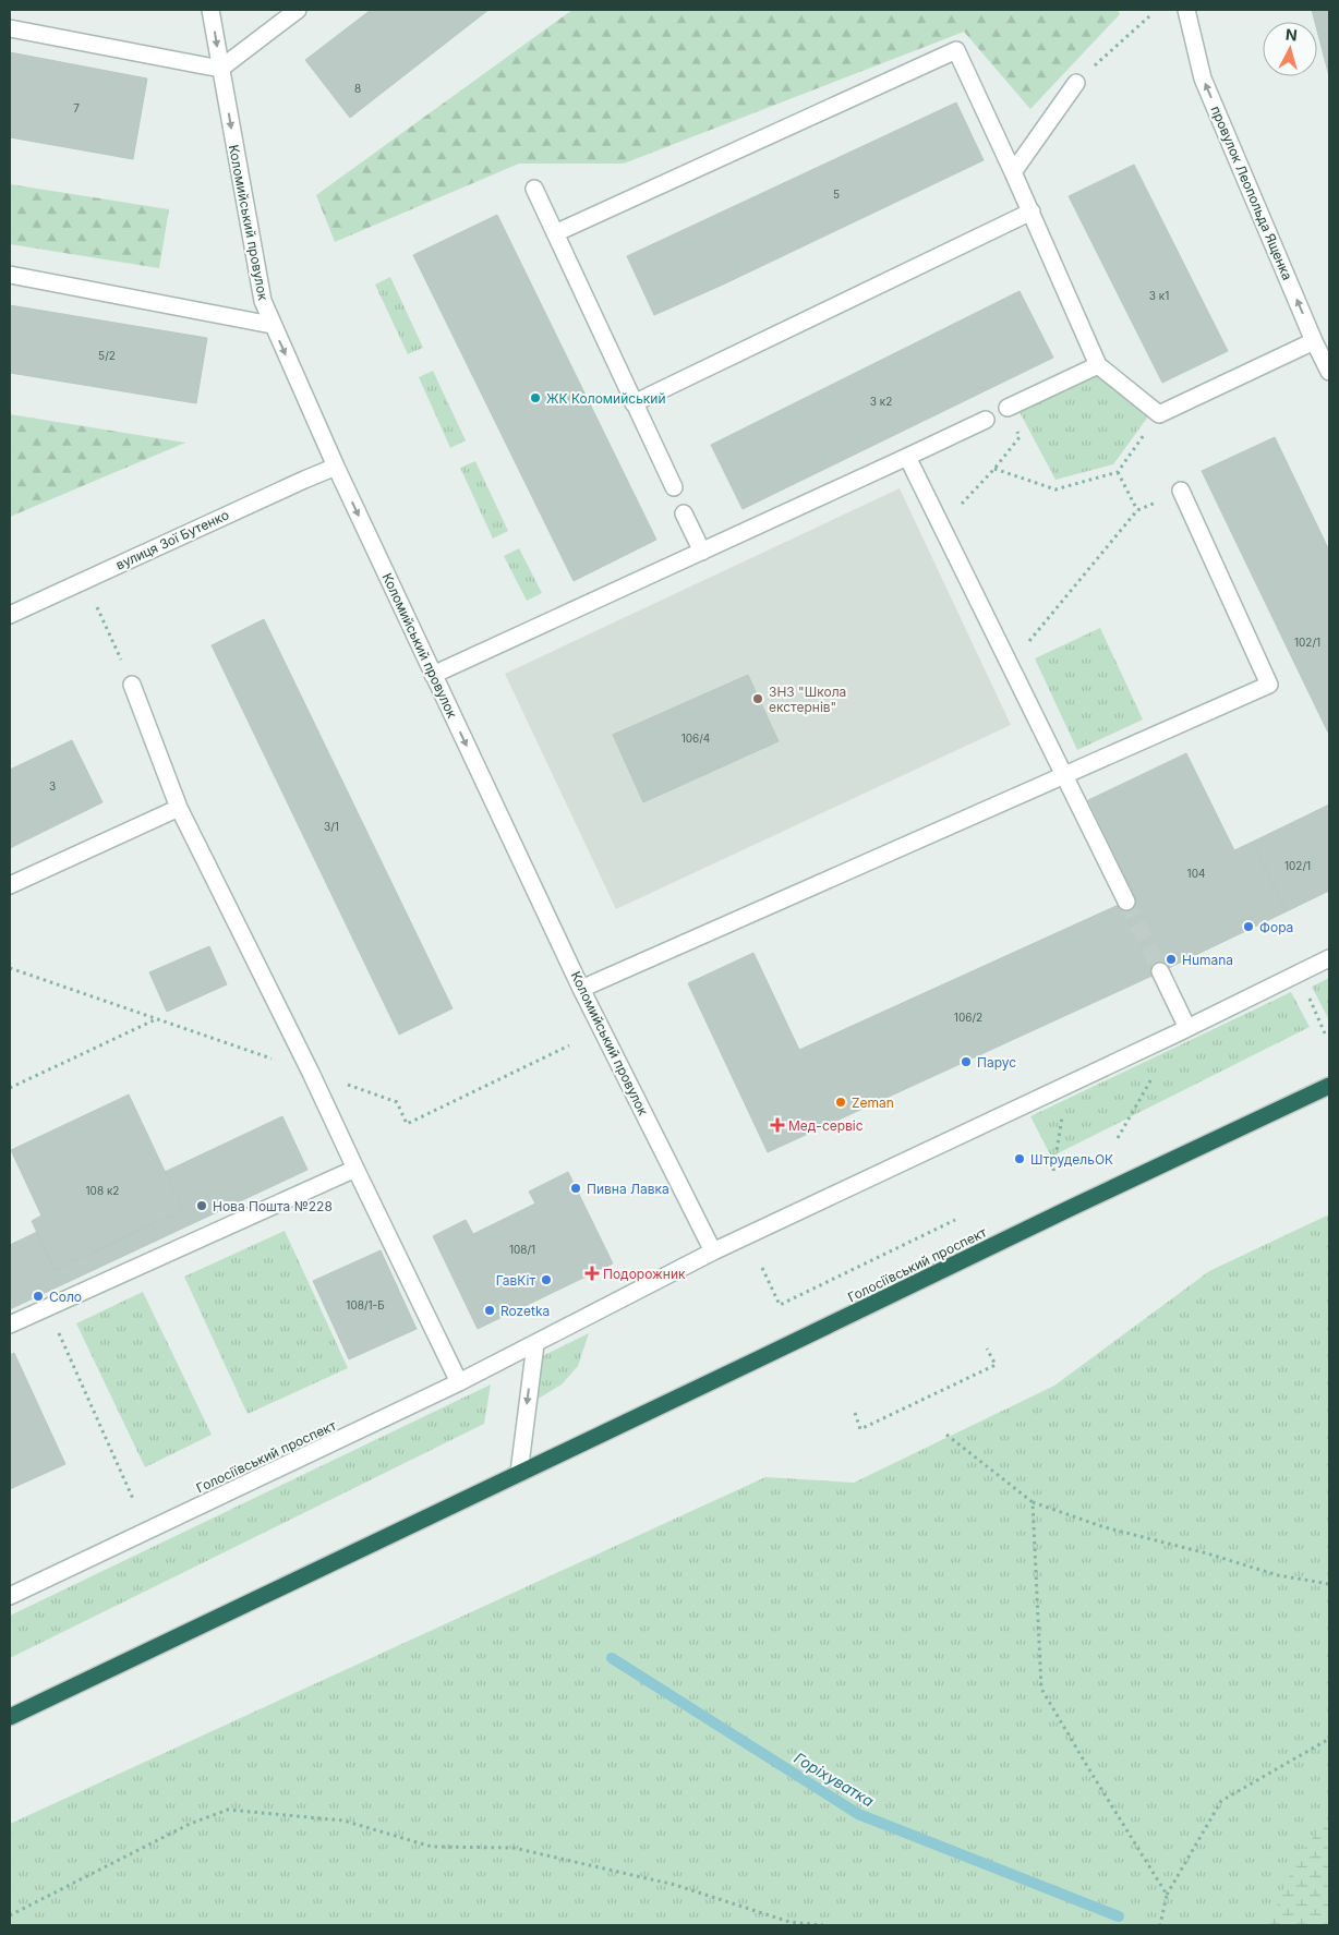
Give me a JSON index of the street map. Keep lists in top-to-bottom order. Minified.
{"streets":{"highway":["Голосіївський проспект"],"street":["провулок Леопольда Ященка","Коломийський провулок","вулиця Зої Бутенко"]},"crossings":[["Коломийський провулок","вулиця Зої Бутенко"],["Коломийський провулок","Голосіївський проспект"]],"one_way":["провулок Леопольда Ященка","Коломийський провулок"],"water":["Горіхуватка"],"places":{"other":["ЖК Коломийський","ЗНЗ \"Школа екстернів\"","Фора","Humana","Парус","Zeman","ШтрудельОК","Пивна Лавка","Нова Пошта №228","ГавКіт","Соло","Rozetka"],"health":["Мед-сервіс","Подорожник"]},"house_numbers":["8","7","5","3 к1","5/2","3 к2","102/1","106/4","3","3/1","102/1","104","106/2","108 к2","108/1","108/1-Б"],"north":"top"}
